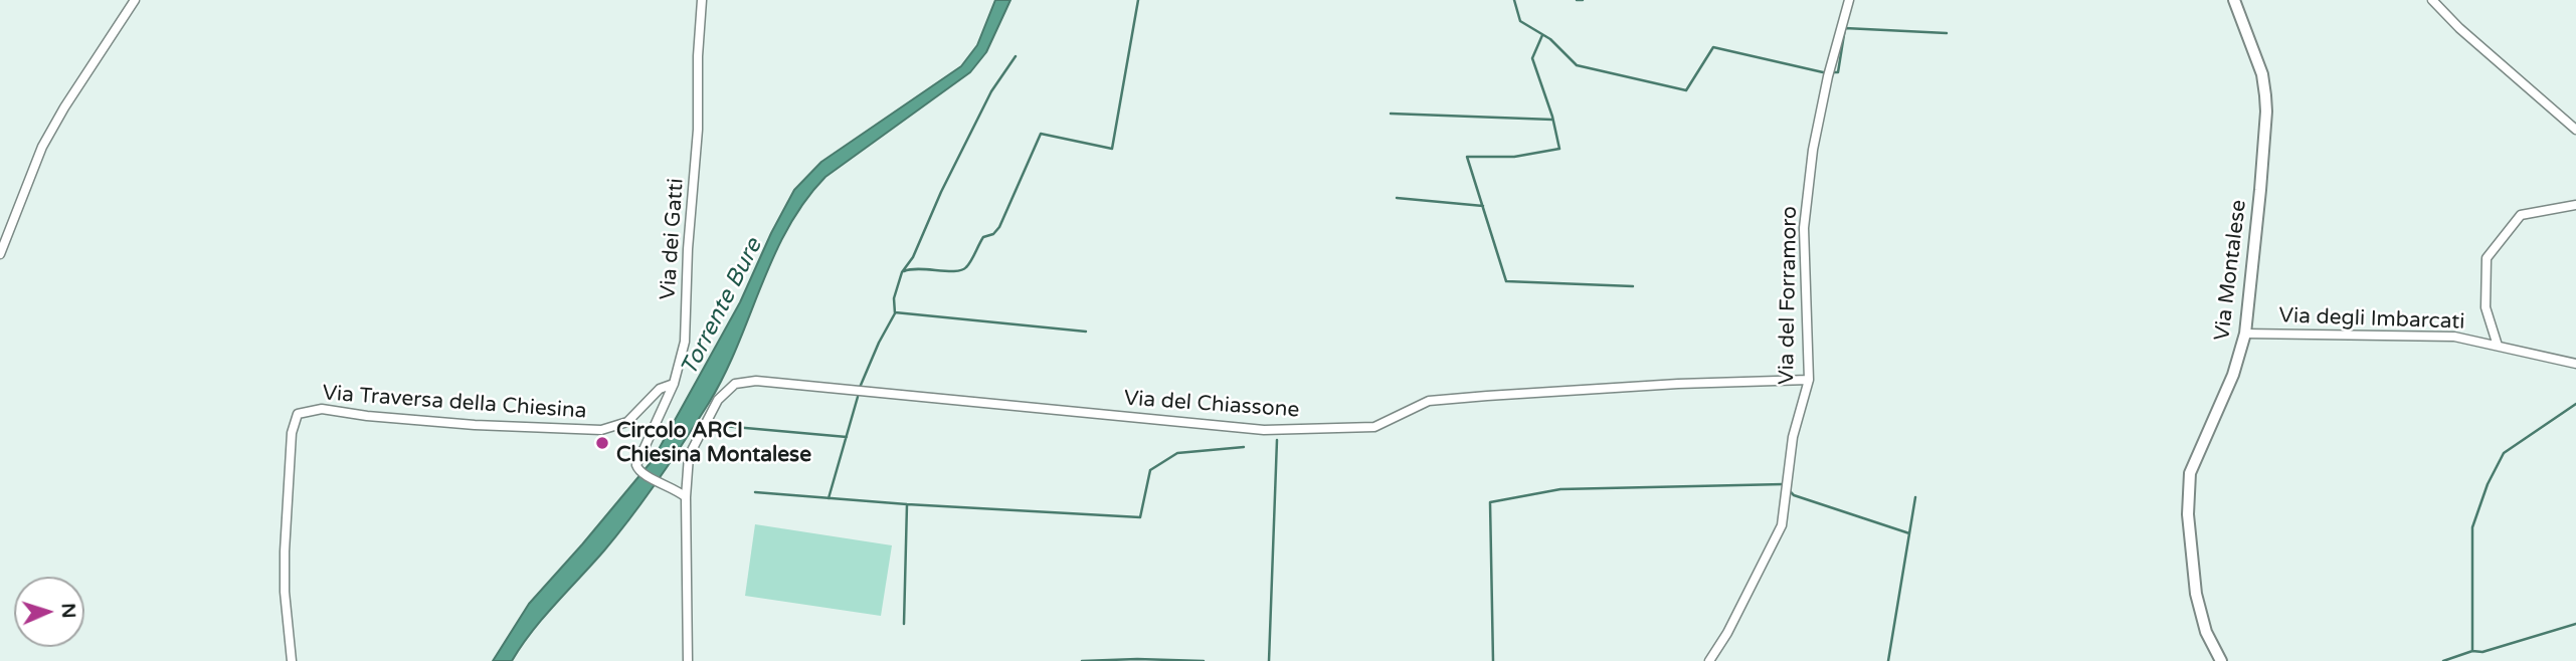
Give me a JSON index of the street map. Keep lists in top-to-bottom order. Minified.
{"streets":{"main road":["Via Montalese"],"street":["Via dei Gatti","Via del Forramoro","Via degli Imbarcati","Via Traversa della Chiesina","Via del Chiassone"]},"crossings":[["Via dei Gatti","Via Traversa della Chiesina"],["Via dei Gatti","Via del Chiassone"],["Via Montalese","Via degli Imbarcati"],["Via del Forramoro","Via del Chiassone"]],"water":["Torrente Bure"],"places":["Circolo ARCI Chiesina Montalese"],"north":"right"}
